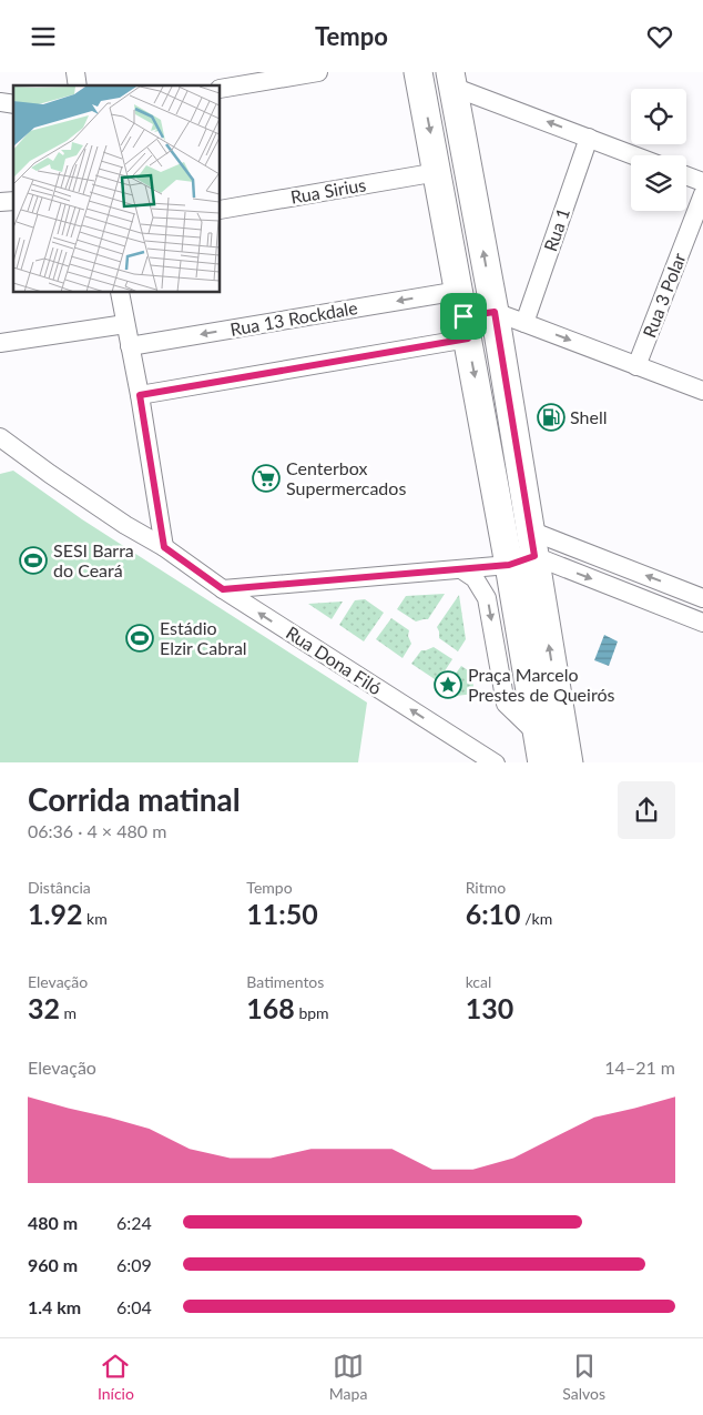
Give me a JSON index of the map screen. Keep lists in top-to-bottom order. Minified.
{"streets":{"street":["Rua Sirius","Rua 1","Rua 3 Polar","Rua 13 Rockdale","Rua Dona Filó"]},"one_way":["Rua Dona Filó"],"places":{"fuel station":["Shell"],"supermarket":["Centerbox Supermercados"],"sports":["SESI Barra do Ceará","Estádio Elzir Cabral"],"place":["Praça Marcelo Prestes de Queirós"]},"page":{"header":"Tempo","heading":["Corrida matinal","06:36 · 4 × 480 m"],"stats":[["Distância","1.92 km"],["Tempo","11:50"],["Ritmo","6:10 /km"],["Elevação","32 m"],["Batimentos","168 bpm"],["kcal","130"]],"chart":["Elevação","14–21 m"],"list":[{"name":"480 m","note":"6:24"},{"name":"960 m","note":"6:09"},{"name":"1.4 km","note":"6:04"}],"tabs":["Início","Mapa","Salvos"]}}
